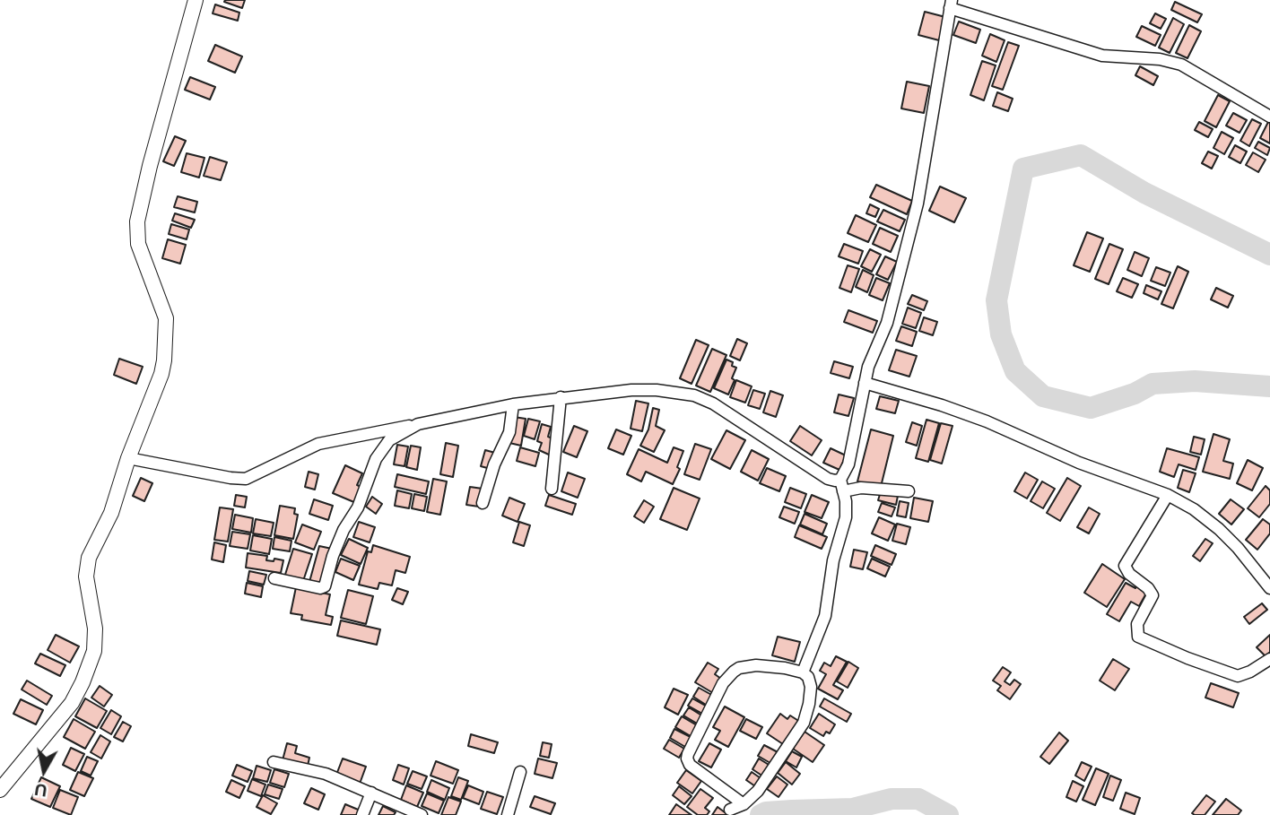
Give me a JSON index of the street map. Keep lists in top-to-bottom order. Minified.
{"north":"bottom"}
